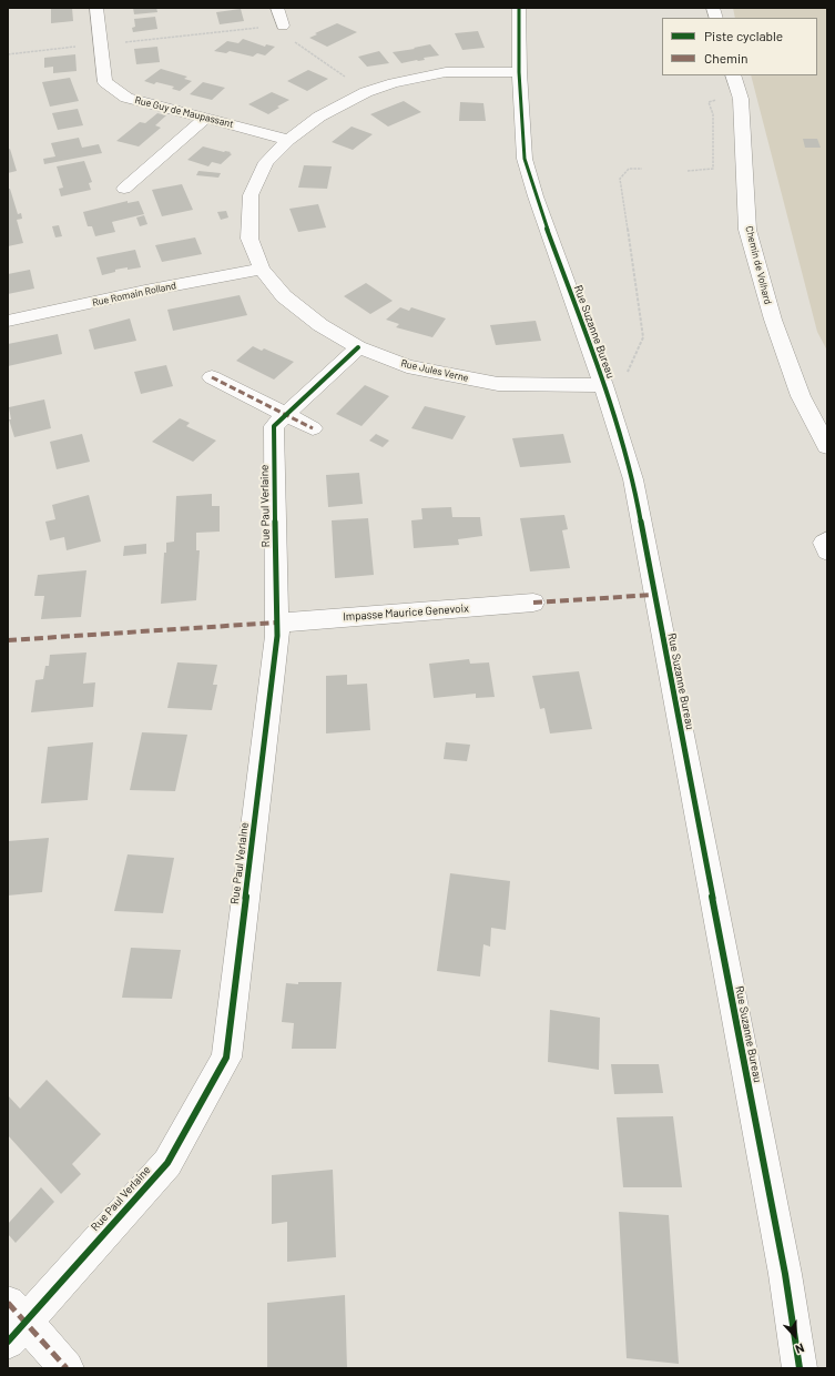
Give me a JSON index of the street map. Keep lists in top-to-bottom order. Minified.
{"streets":{"street":["Rue Guy de Maupassant","Chemin de Volhard","Rue Romain Rolland","Rue Suzanne Bureau","Rue Jules Verne","Rue Paul Verlaine","Impasse Maurice Genevoix"]},"crossings":[["Rue Guy de Maupassant","Rue Jules Verne"],["Rue Romain Rolland","Rue Jules Verne"],["Rue Suzanne Bureau","Rue Jules Verne"],["Rue Jules Verne","Rue Paul Verlaine"],["Rue Paul Verlaine","Impasse Maurice Genevoix"]],"legend":["Piste cyclable","Chemin"],"north":"bottom"}
